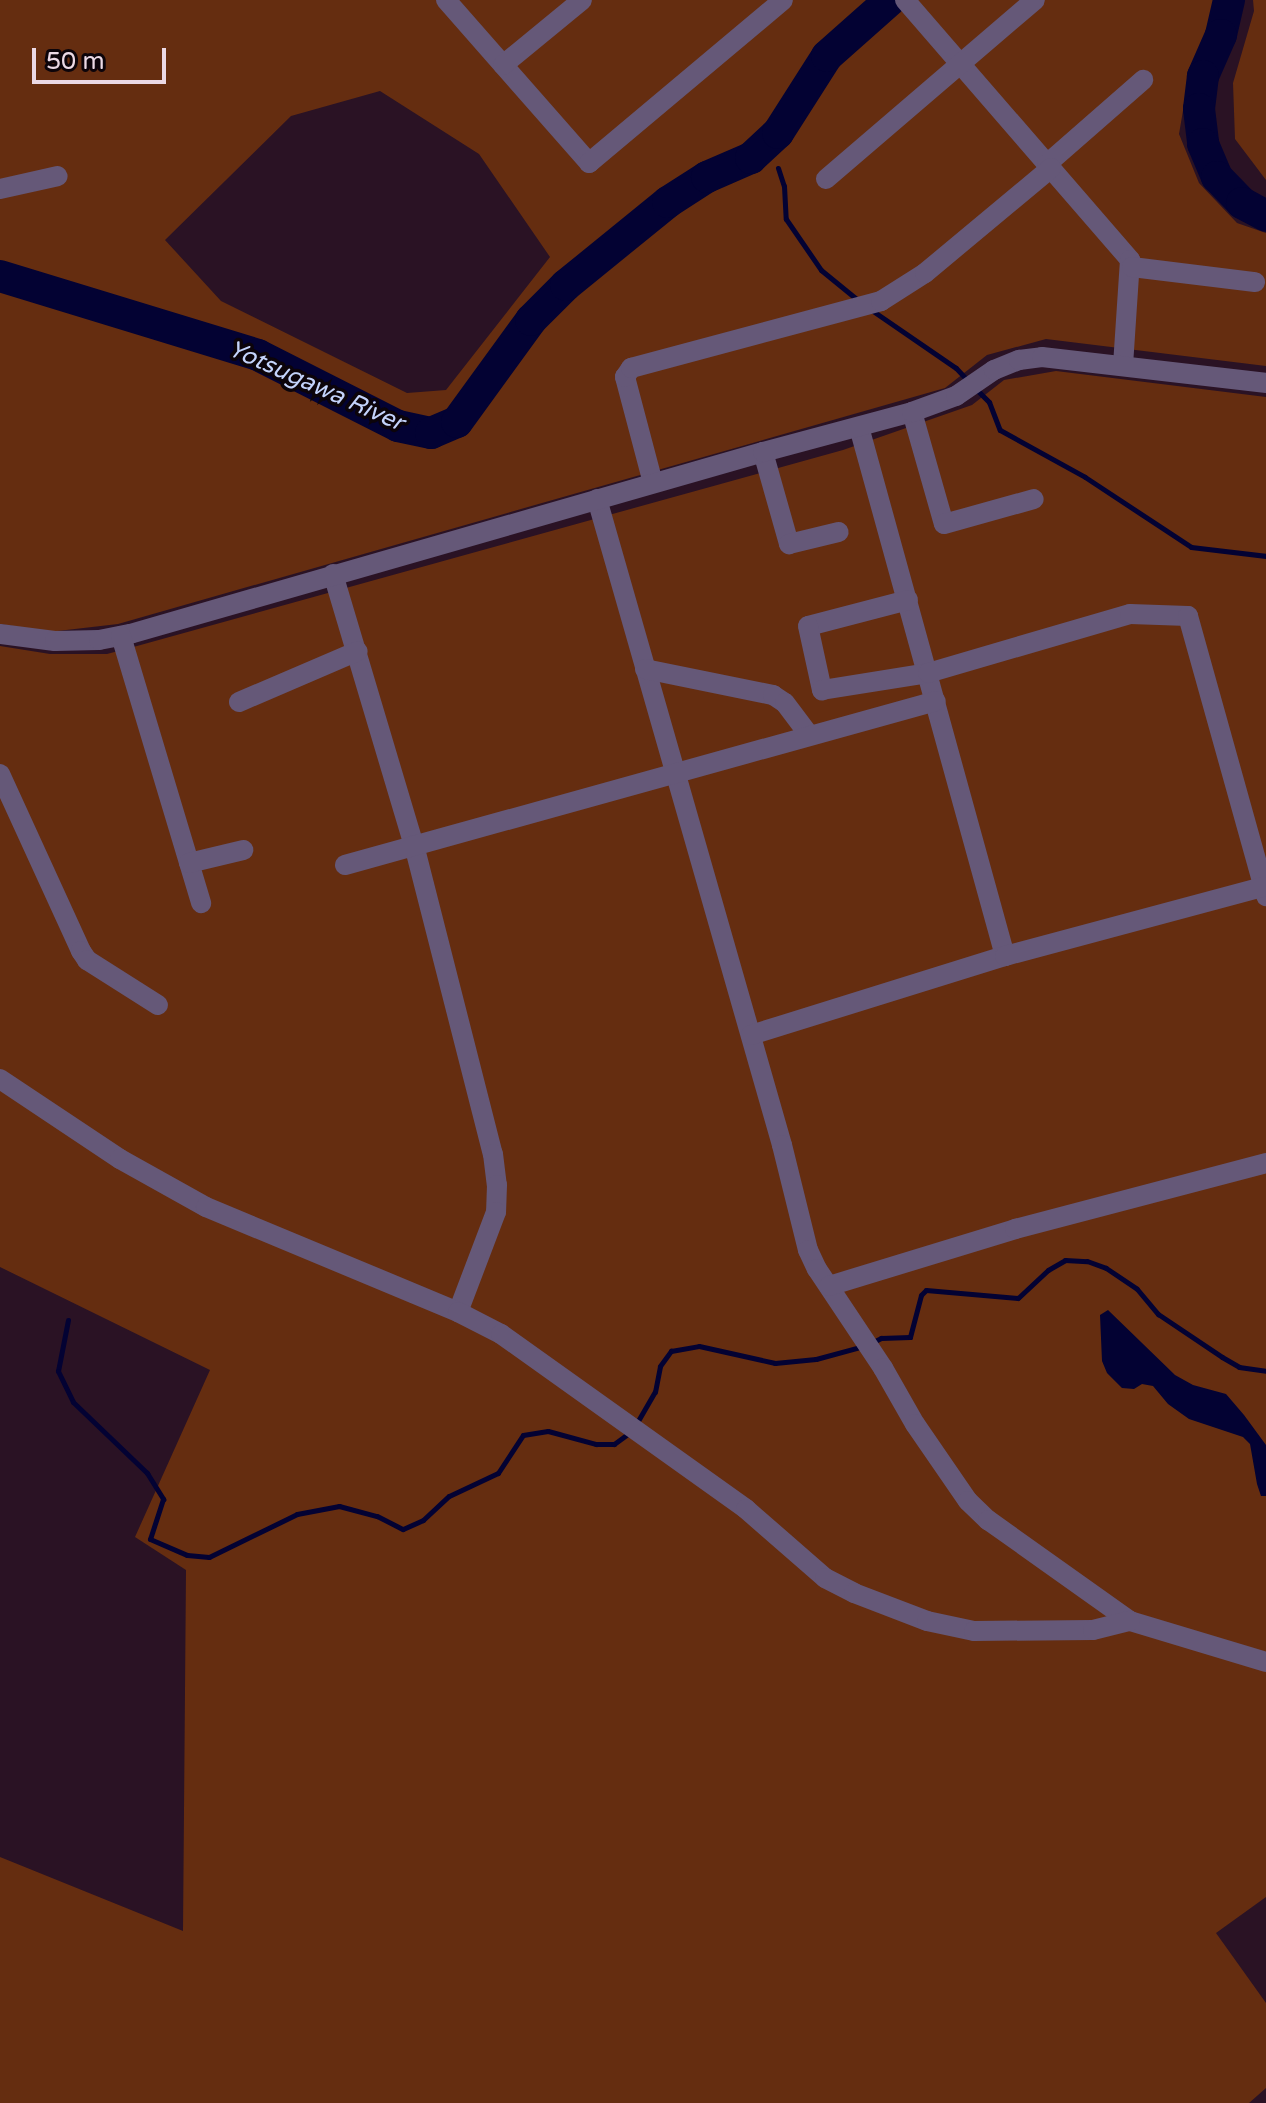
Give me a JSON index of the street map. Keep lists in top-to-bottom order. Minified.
{"water":["Yotsugawa River"],"scale_bar":"50 m"}
